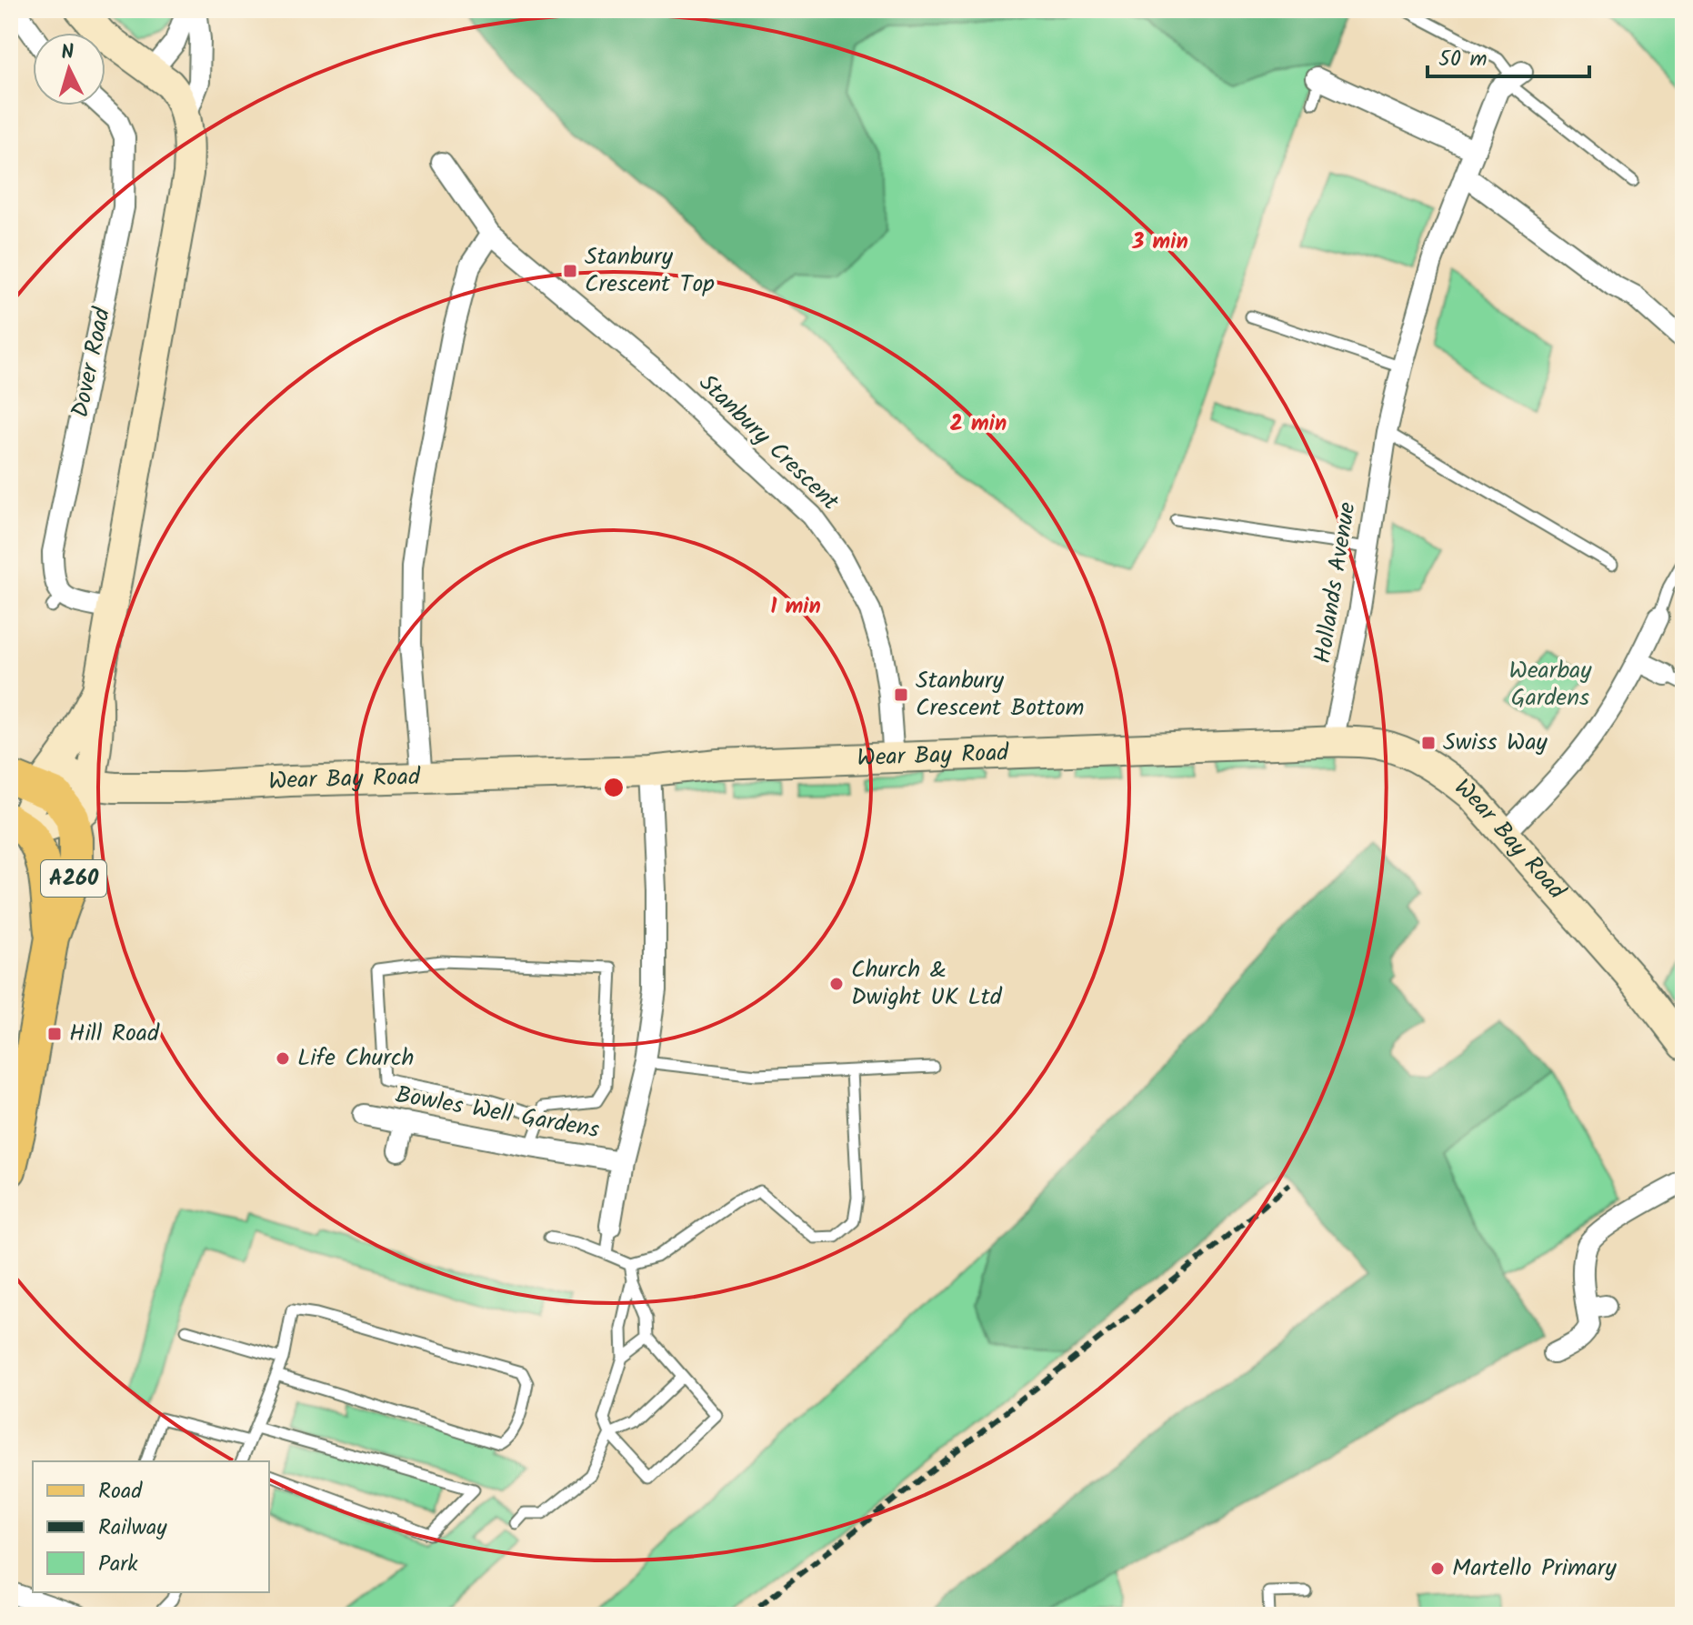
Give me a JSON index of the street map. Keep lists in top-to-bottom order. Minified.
{"streets":{"main road":["A260"],"street":["Dover Road","Stanbury Crescent","Hollands Avenue","Wear Bay Road","Bowles Well Gardens"]},"crossings":[["Stanbury Crescent","Wear Bay Road"],["Hollands Avenue","Wear Bay Road"],["Wear Bay Road","Bowles Well Gardens"]],"parks":["Wearbay Gardens"],"places":{"transit":["Stanbury Crescent Top","Stanbury Crescent Bottom","Swiss Way","Hill Road"],"other":["Church & Dwight UK Ltd","Life Church","Martello Primary"]},"legend":["Road","Railway","Park"],"scale_bar":"50 m","north":"top","rings":["3 min","2 min","1 min"]}
